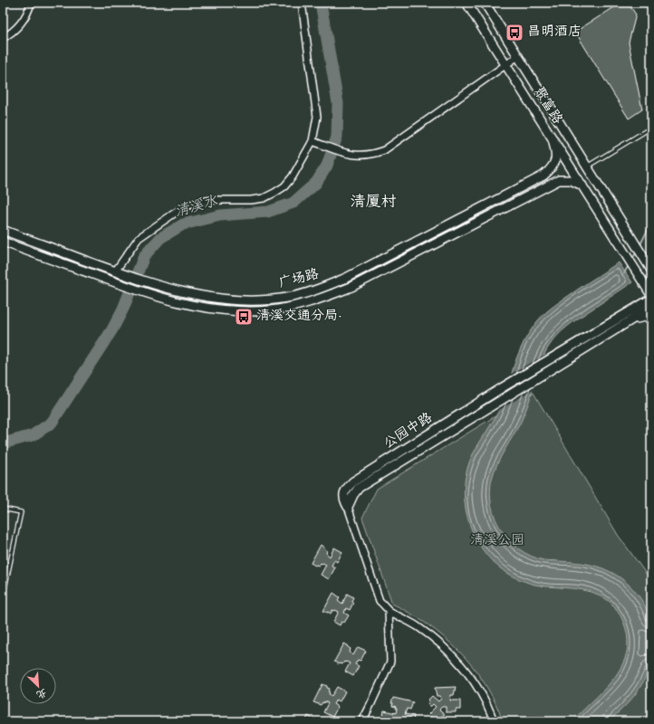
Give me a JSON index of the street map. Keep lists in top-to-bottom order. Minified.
{"streets":{"street":["聚富路","广场路","公园中路"]},"crossings":[["聚富路","广场路"]],"districts":["清厦村"],"water":["清溪水"],"parks":["清溪公园"],"places":{"bus stop":["昌明酒店","清溪交通分局·"]},"north":"bottom right"}
